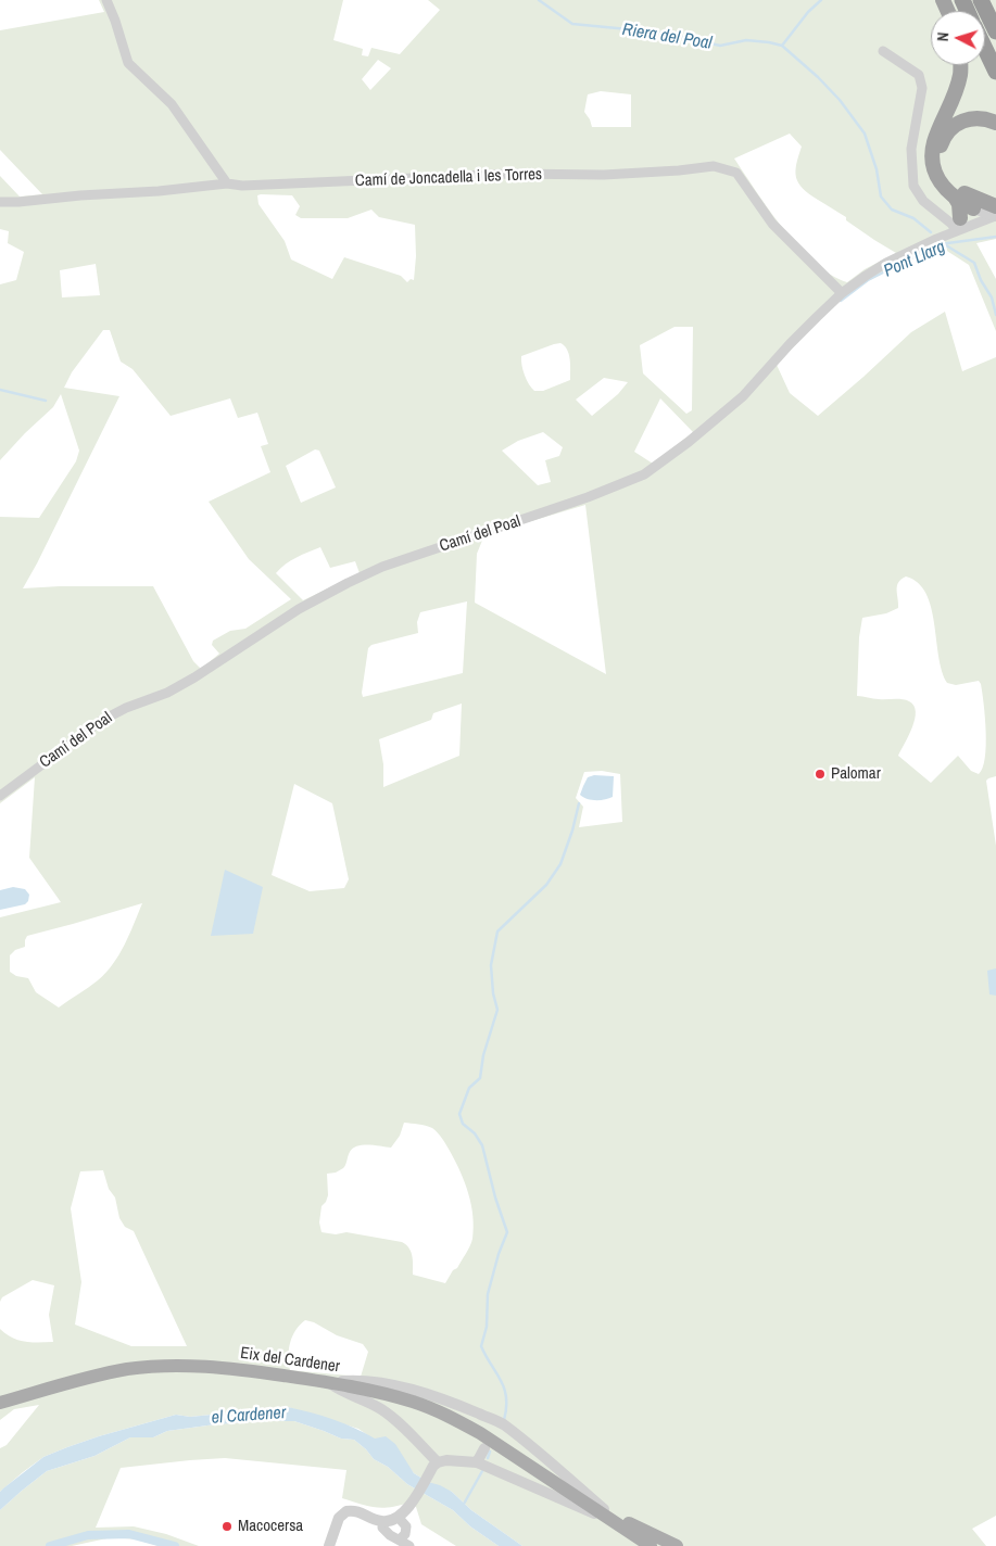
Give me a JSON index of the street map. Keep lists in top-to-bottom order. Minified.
{"streets":{"main road":["Eix del Cardener"],"street":["Camí de Joncadella i les Torres","Camí del Poal"]},"crossings":[["Camí de Joncadella i les Torres","Camí del Poal"]],"water":["Riera del Poal","Pont Llarg","el Cardener"],"places":["Palomar","Macocersa"],"north":"left"}
